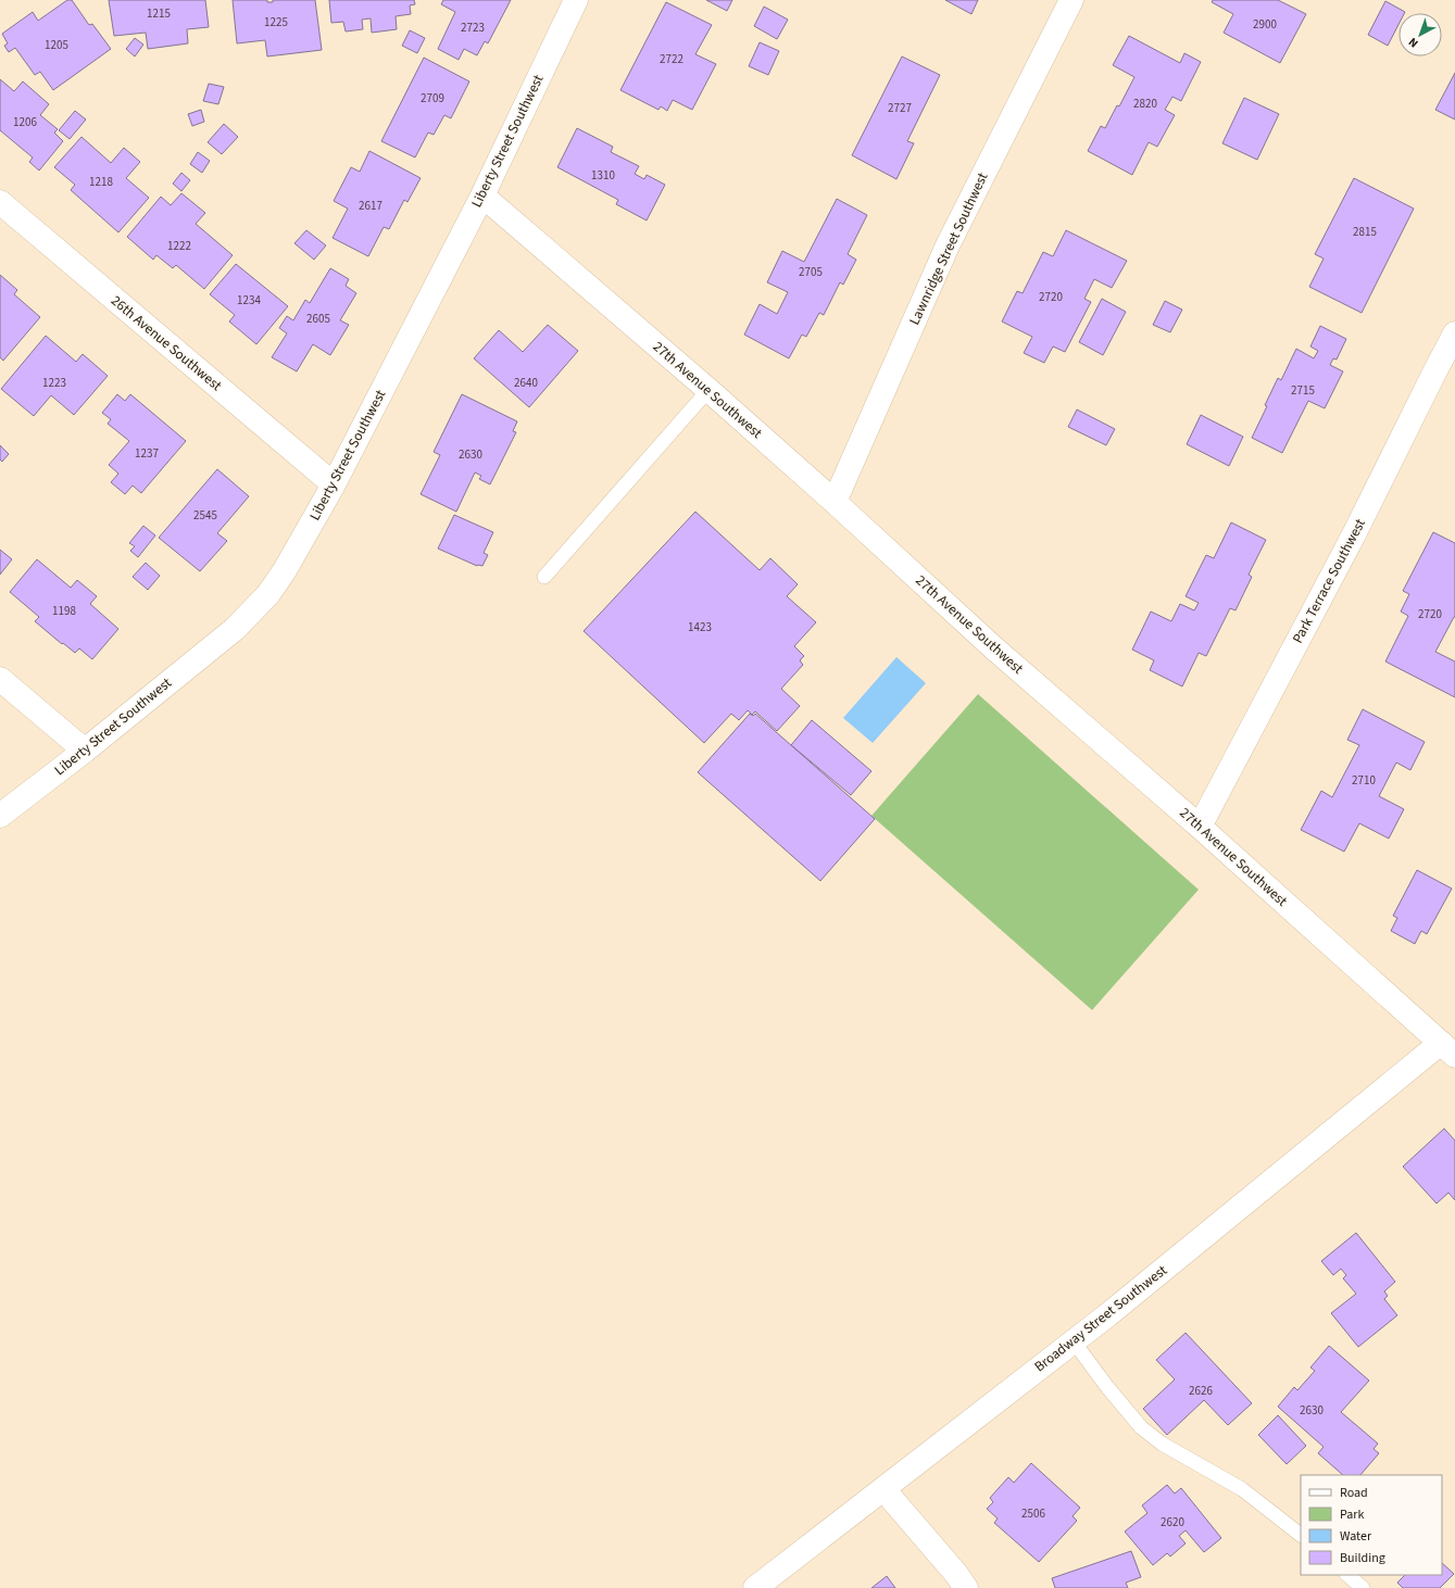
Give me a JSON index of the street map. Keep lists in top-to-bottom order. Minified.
{"streets":{"street":["Liberty Street Southwest","Lawnridge Street Southwest","26th Avenue Southwest","27th Avenue Southwest","Park Terrace Southwest","Broadway Street Southwest"]},"crossings":[["Liberty Street Southwest","26th Avenue Southwest"],["Liberty Street Southwest","27th Avenue Southwest"],["Lawnridge Street Southwest","27th Avenue Southwest"],["27th Avenue Southwest","Park Terrace Southwest"],["27th Avenue Southwest","Broadway Street Southwest"]],"house_numbers":["1215","1225","2900","2723","1205","2722","2709","2820","2727","1206","1310","1218","2617","2815","1222","2705","2720","1234","2605","1223","2640","2715","1237","2630","2545","1198","2720","1423","2710","2626","2630","2506","2620"],"legend":["Road","Park","Water","Building"],"north":"bottom left"}
